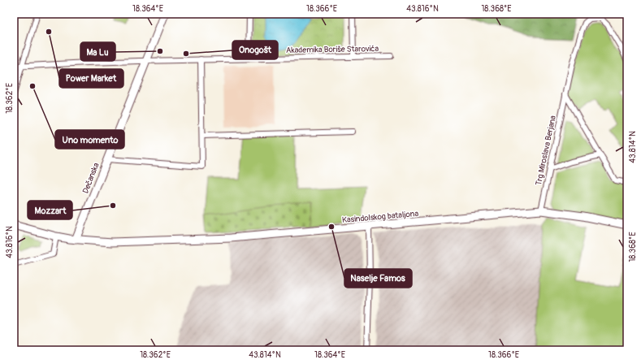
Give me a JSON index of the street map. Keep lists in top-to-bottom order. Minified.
{"streets":{"street":["Akademika Boriše Starovića","Trg Miroslava Berjana","Dečanska","Kasindolskog bataljona"]},"crossings":[["Akademika Boriše Starovića","Dečanska"],["Trg Miroslava Berjana","Kasindolskog bataljona"],["Dečanska","Kasindolskog bataljona"]],"places":["Power Market","Ma Lu","Onogošt","Uno momento","Mozzart","Naselje Famos"],"coordinates":["18.364°E","18.366°E","43.816°N","18.368°E","18.362°E","43.814°N"]}
